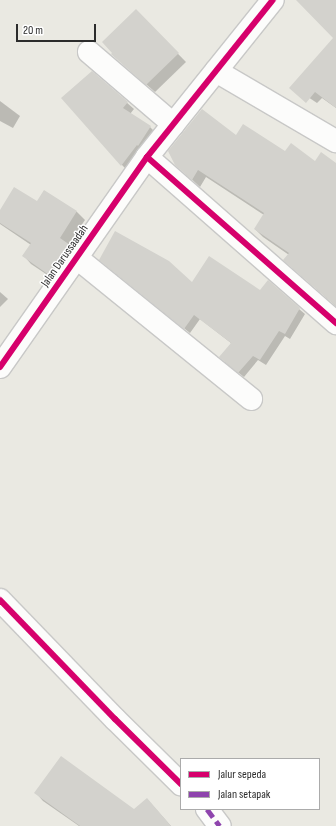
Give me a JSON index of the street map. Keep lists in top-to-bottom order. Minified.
{"streets":{"street":["Jalan Darussaadah"]},"legend":["Jalur sepeda","Jalan setapak"],"scale_bar":"20 m"}
